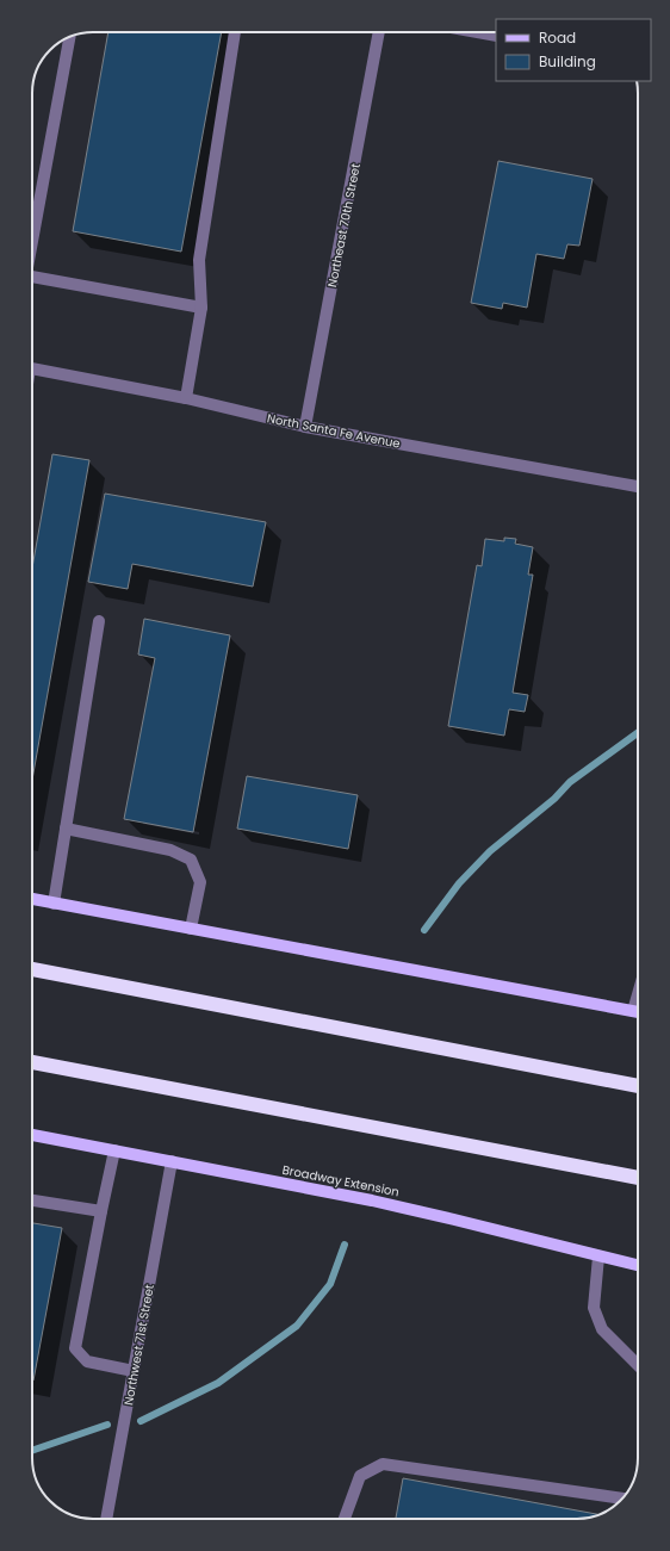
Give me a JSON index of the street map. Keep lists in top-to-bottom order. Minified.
{"streets":{"main road":["Broadway Extension"],"street":["Northeast 70th Street","North Santa Fe Avenue","Northwest 71st Street"]},"crossings":[["Northeast 70th Street","North Santa Fe Avenue"],["Broadway Extension","Northwest 71st Street"]],"legend":["Road","Building"]}
